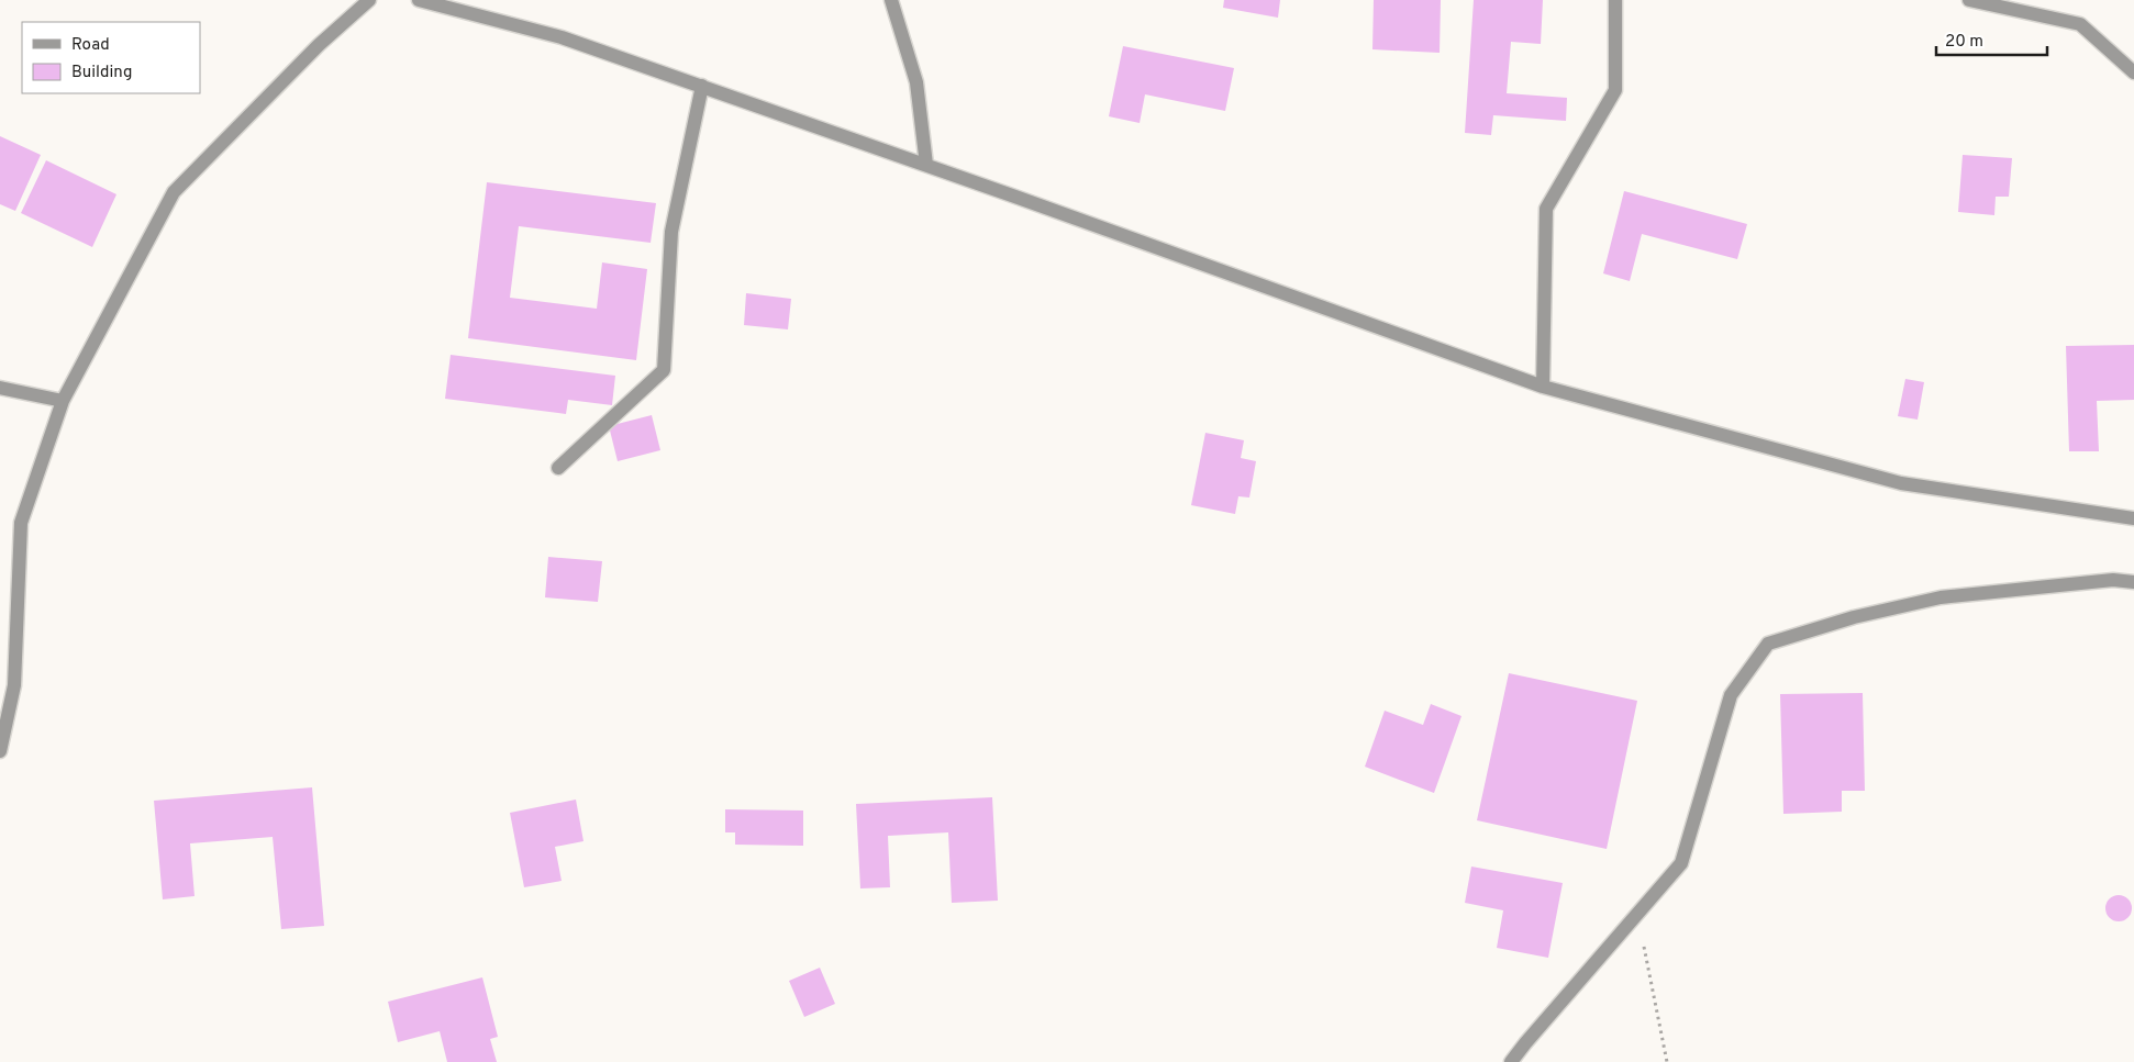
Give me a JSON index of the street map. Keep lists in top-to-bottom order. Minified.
{"legend":["Road","Building"],"scale_bar":"20 m"}
